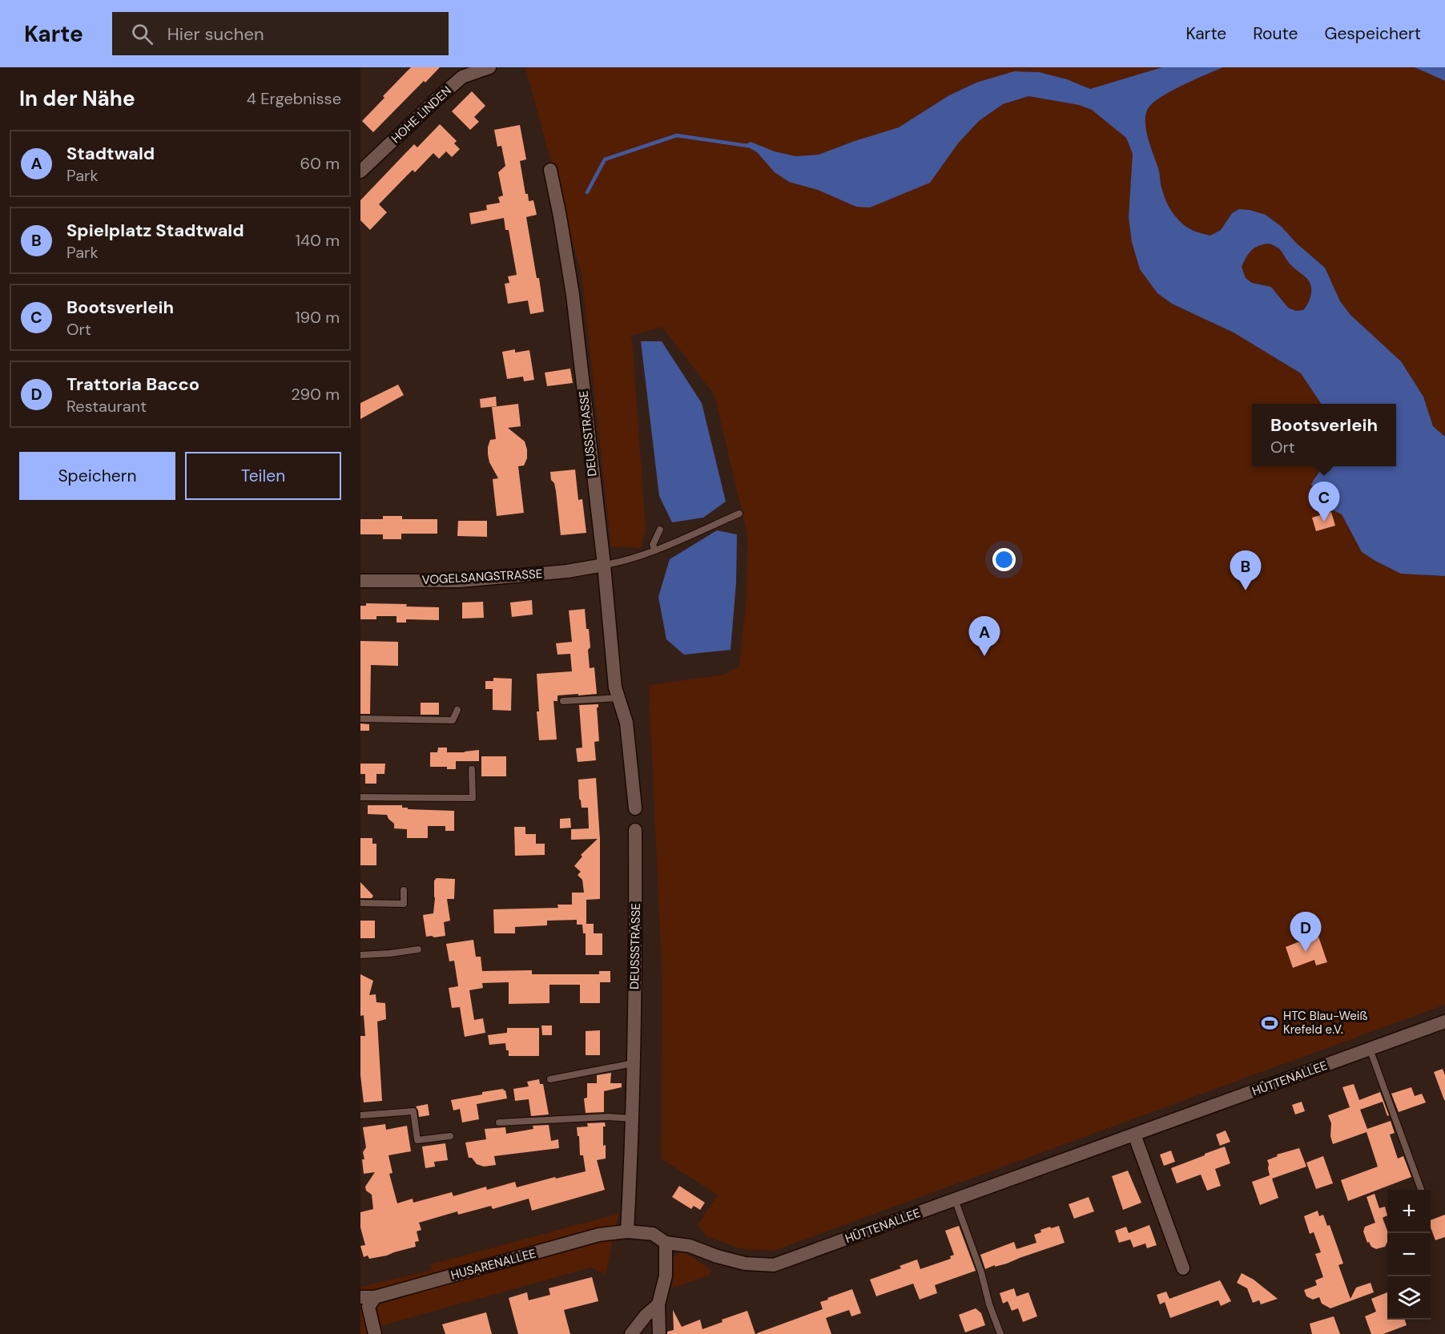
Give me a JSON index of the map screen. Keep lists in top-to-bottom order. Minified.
{"streets":{"street":["HOHE LINDEN","DEUSSSTRASSE","VOGELSANGSTRASSE","HÜTTENALLEE","HUSARENALLEE"]},"crossings":[["DEUSSSTRASSE","VOGELSANGSTRASSE"],["DEUSSSTRASSE","HÜTTENALLEE"],["DEUSSSTRASSE","HUSARENALLEE"],["HÜTTENALLEE","HUSARENALLEE"]],"places":{"sports":["HTC Blau-Weiß Krefeld e.V."]},"page":{"header":"Karte","search":"Hier suchen","nav":["Karte","Route","Gespeichert"],"heading":["In der Nähe","4 Ergebnisse"],"list":[{"mark":"A","name":"Stadtwald","note":"Park","value":"60 m"},{"mark":"B","name":"Spielplatz Stadtwald","note":"Park","value":"140 m"},{"mark":"C","name":"Bootsverleih","note":"Ort","value":"190 m"},{"mark":"D","name":"Trattoria Bacco","note":"Restaurant","value":"290 m"}],"popup":["Bootsverleih","Ort"],"buttons":["Speichern","Teilen"],"pins":["C","B","A","D"],"map_buttons":["+","−"]}}
